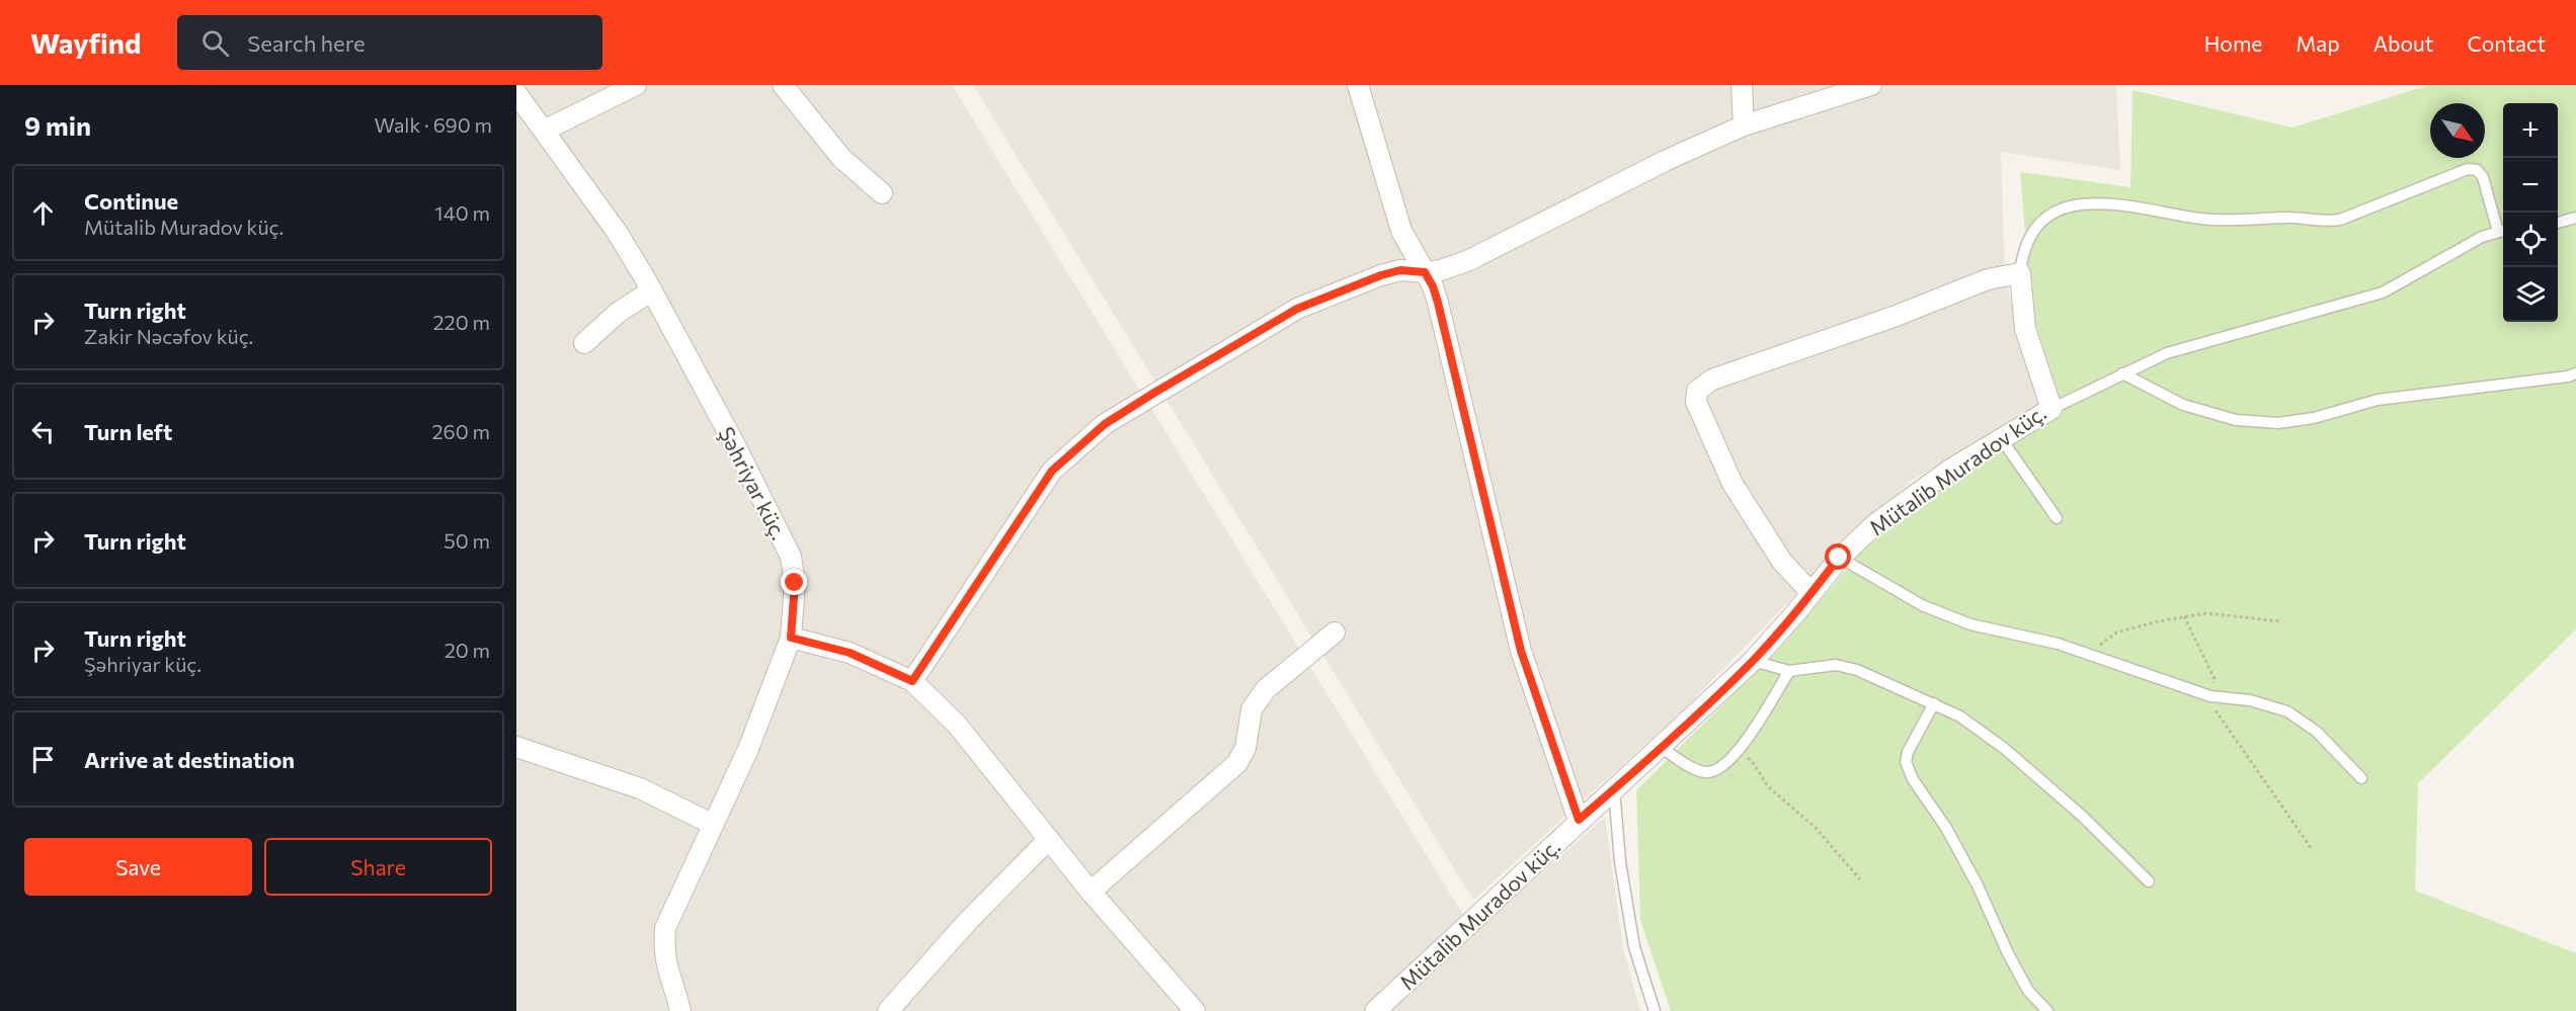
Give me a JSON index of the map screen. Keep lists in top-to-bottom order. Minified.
{"streets":{"street":["Mütalib Muradov küç.","Şəhriyar küç."]},"north":"bottom right","page":{"header":"Wayfind","search":"Search here","nav":["Home","Map","About","Contact"],"heading":["9 min","Walk · 690 m"],"map_buttons":["+","−"],"list":[["Continue","Mütalib Muradov küç.","140 m"],["Turn right","Zakir Nəcəfov küç.","220 m"],["Turn left","260 m"],["Turn right","50 m"],["Turn right","Şəhriyar küç.","20 m"],"Arrive at destination"],"buttons":["Save","Share"]}}
